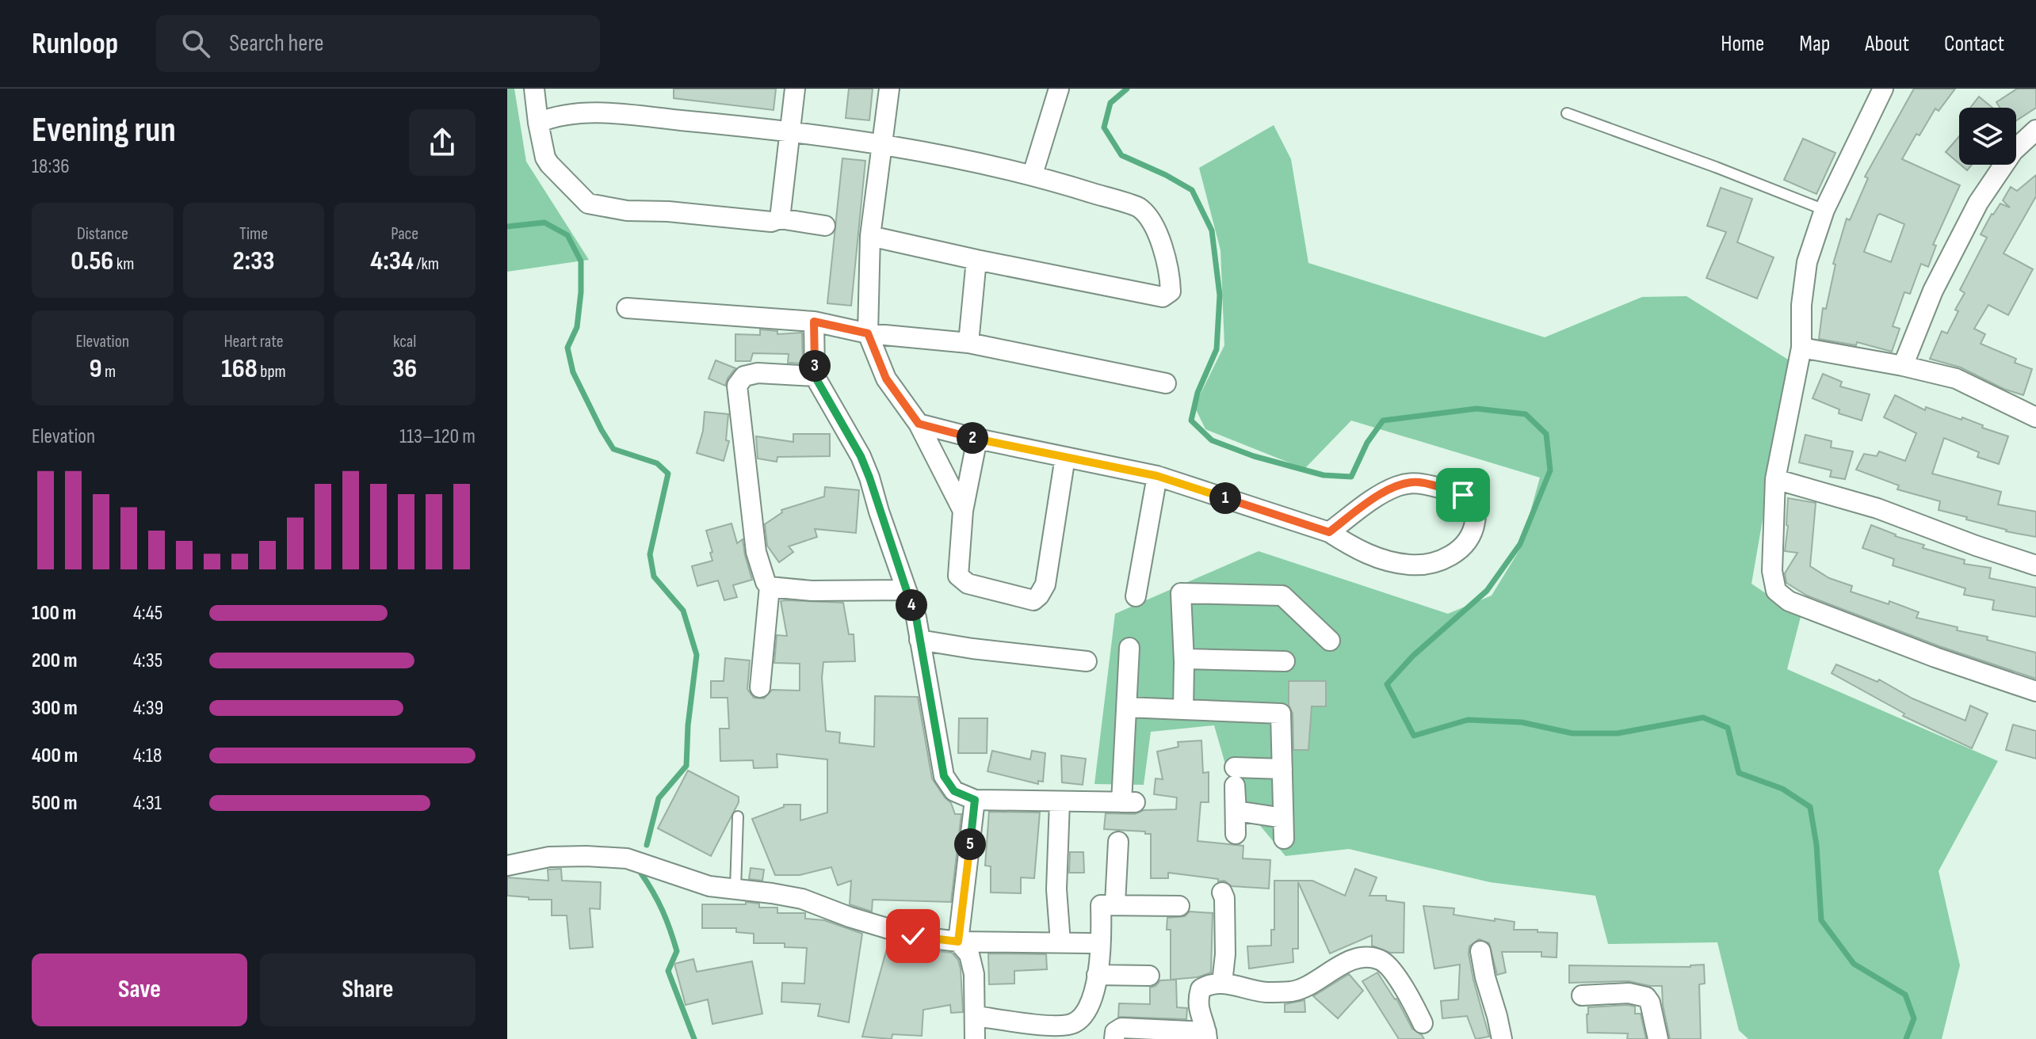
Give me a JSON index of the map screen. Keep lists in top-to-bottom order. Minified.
{"page":{"header":"Runloop","search":"Search here","nav":["Home","Map","About","Contact"],"heading":["Evening run","18:36"],"stats":[["Distance","0.56 km"],["Time","2:33"],["Pace","4:34 /km"],["Elevation","9 m"],["Heart rate","168 bpm"],["kcal","36"]],"pins":["3","2","1","4","5"],"chart":["Elevation","113–120 m"],"list":[{"name":"100 m","note":"4:45"},{"name":"200 m","note":"4:35"},{"name":"300 m","note":"4:39"},{"name":"400 m","note":"4:18"},{"name":"500 m","note":"4:31"}],"buttons":["Save","Share"]}}
